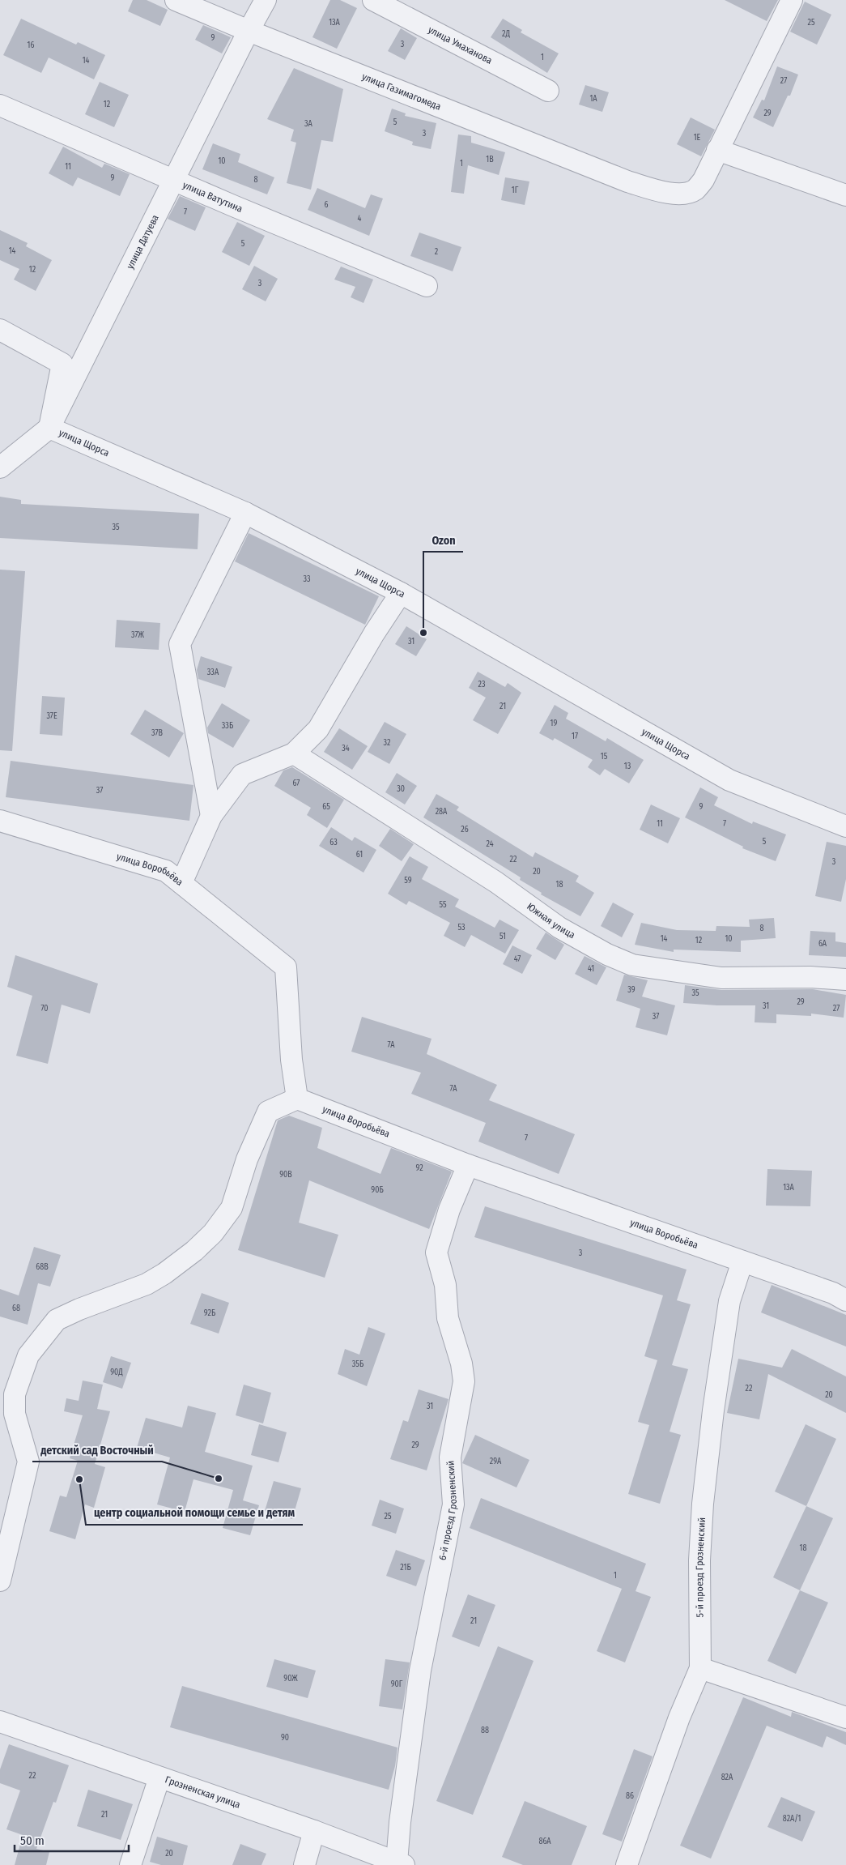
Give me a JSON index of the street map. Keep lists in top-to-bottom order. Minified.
{"streets":{"street":["улица Умаханова","улица Газимагомеда","улица Ватутина","улица Датуева","улица Щорса","улица Воробьёва","Южная улица","6-й проезд Грозненский","5-й проезд Грозненский","Грозненская улица"]},"crossings":[["улица Газимагомеда","улица Датуева"],["улица Ватутина","улица Датуева"],["улица Датуева","улица Щорса"],["улица Воробьёва","6-й проезд Грозненский"],["улица Воробьёва","5-й проезд Грозненский"],["6-й проезд Грозненский","Грозненская улица"]],"places":["Ozon","детский сад Восточный","центр социальной помощи семье и детям"],"house_numbers":["13А","25","2Д","9","3","16","1","14","27","1А","12","29","5","3А","3","1Е","1В","10","1","11","9","8","1Г","6","7","4","5","14","2","12","3","35","33","37Ж","31","33А","23","21","37Е","19","33Б","37В","17","32","34","15","13","67","30","37","65","9","28А","11","7","26","5","63","24","61","22","3","20","59","18","55","53","8","51","14","10","12","6А","47","41","39","35","29","31","70","27","37","7А","7А","7","92","90В","13А","90Б","3","68В","68","92Б","35Б","90Д","22","20","31","29","29А","25","18","21Б","1","21","90Ж","90Г","88","90","22","82А","86","21","82А/1","86А","20"],"scale_bar":"50 m"}
